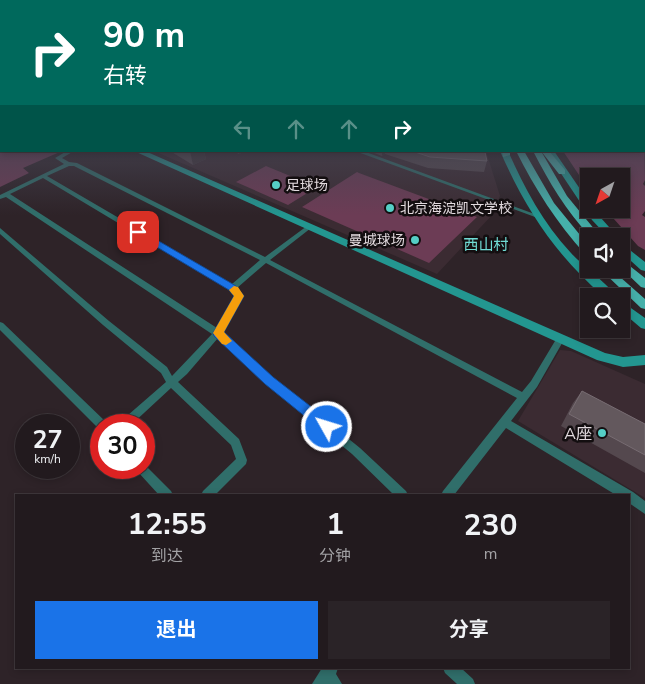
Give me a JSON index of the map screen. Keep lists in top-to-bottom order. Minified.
{"districts":["西山村"],"places":["足球场","北京海淀凯文学校","曼城球场","A座"],"north":"bottom left","page":{"turn":["90 m","右转"],"speed":"27 km/h","limit":"30","eta":["12:55","到达","1","分钟","230","m"],"buttons":["退出","分享"]}}
